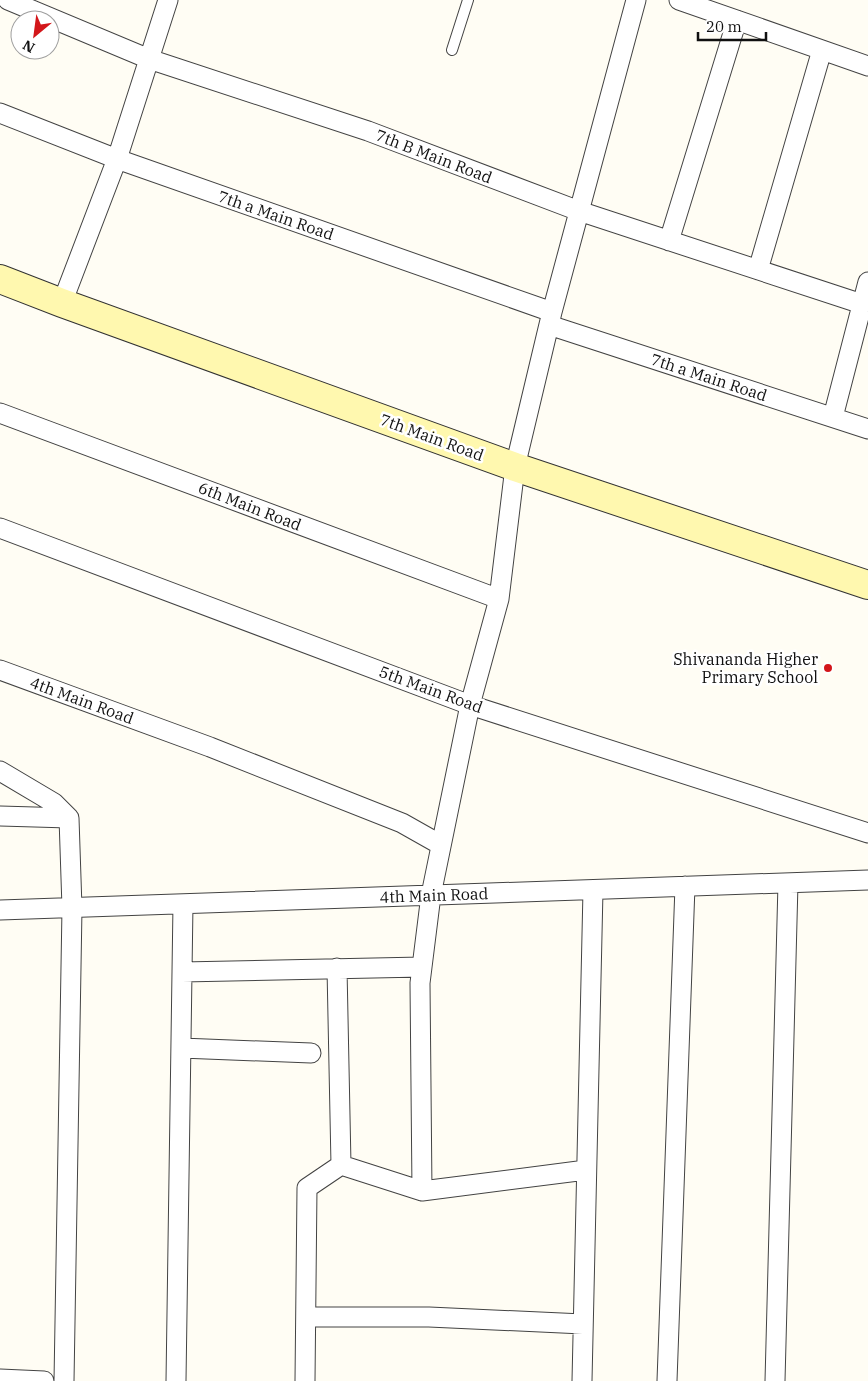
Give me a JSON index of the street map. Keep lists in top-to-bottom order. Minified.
{"streets":{"street":["7th B Main Road","7th a Main Road","7th Main Road","6th Main Road","5th Main Road","4th Main Road"]},"places":["Shivananda Higher Primary School"],"scale_bar":"20 m","north":"bottom left"}
